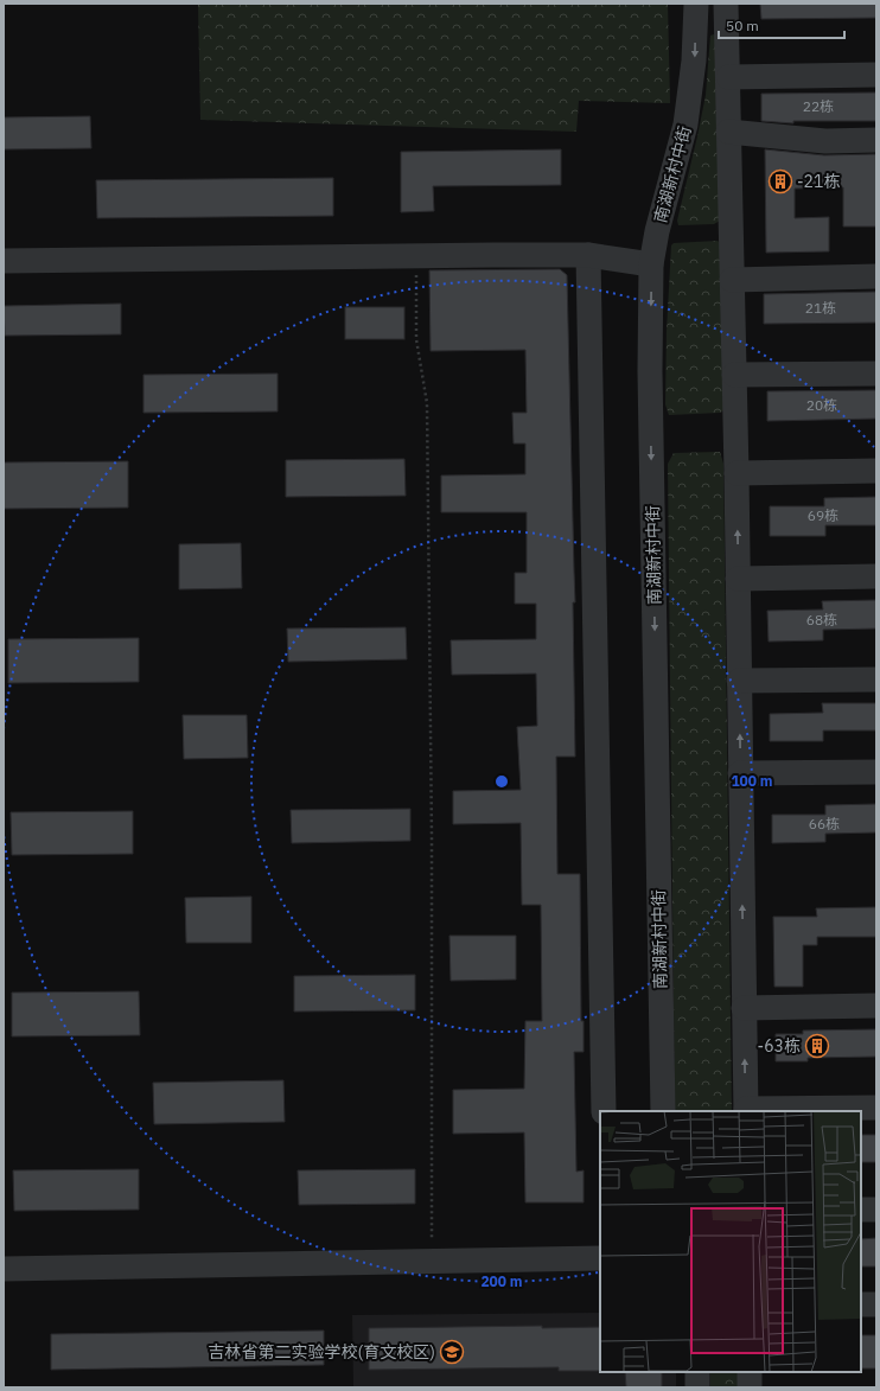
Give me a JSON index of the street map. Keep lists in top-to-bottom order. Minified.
{"streets":{"street":["南湖新村中街"]},"places":{"building":["-21栋","-63栋"],"school or university":["吉林省第二实验学校(育文校区)"]},"house_numbers":["22栋","21栋","20栋","69栋","68栋","66栋"],"scale_bar":"50 m","rings":["100 m","200 m"]}
